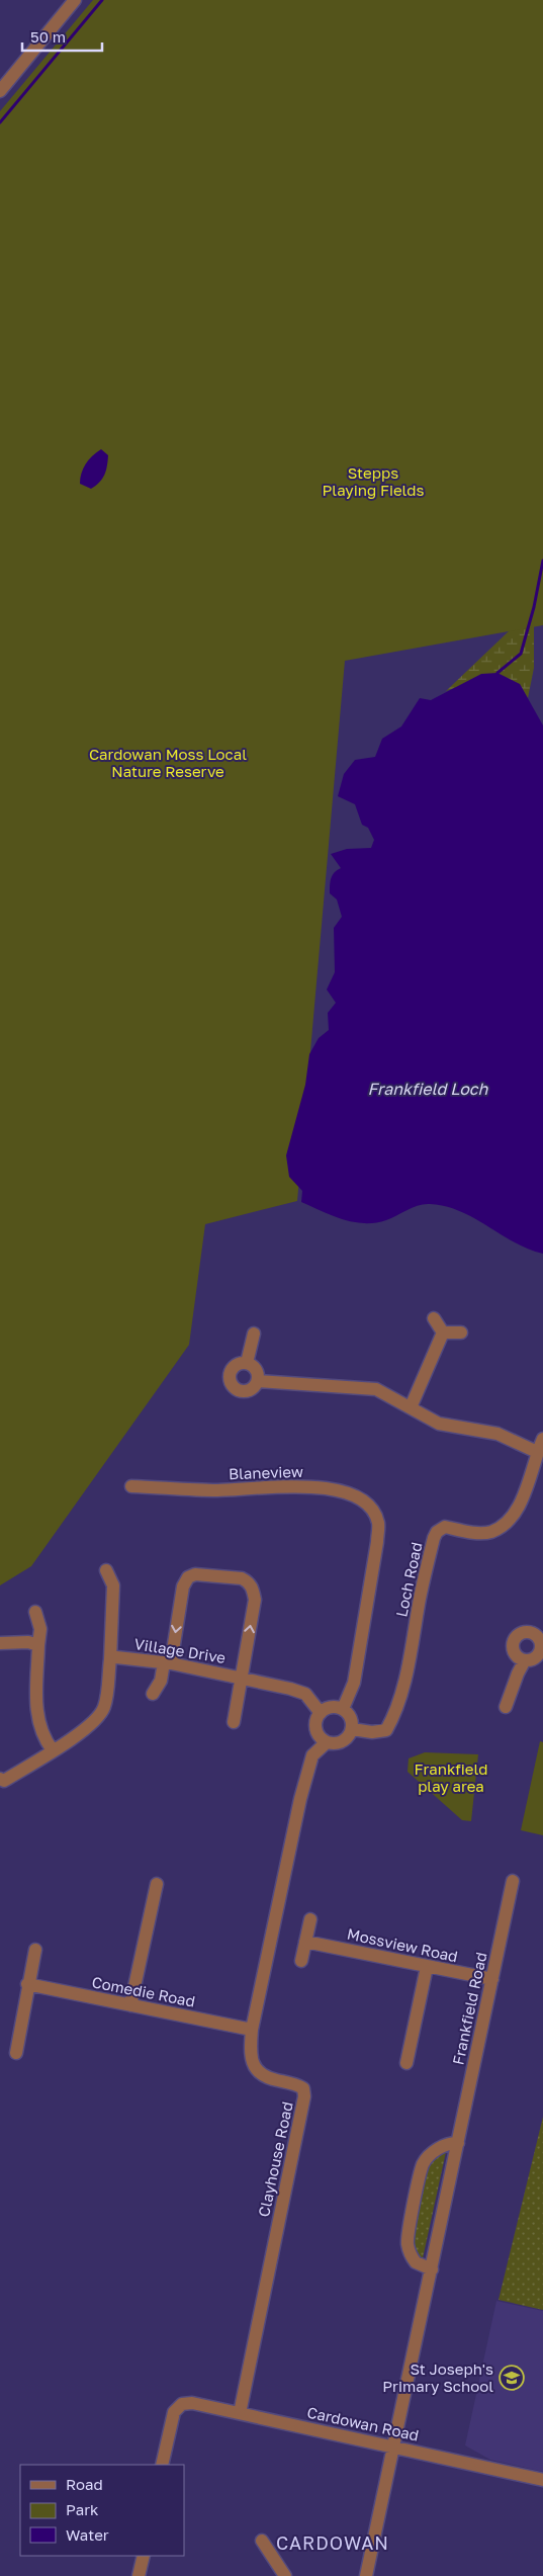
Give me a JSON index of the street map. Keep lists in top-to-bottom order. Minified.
{"streets":{"street":["Blaneview","Loch Road","Village Drive","Mossview Road","Comedie Road","Frankfield Road","Clayhouse Road","Cardowan Road"]},"crossings":[["Blaneview","Loch Road"],["Blaneview","Village Drive"],["Blaneview","Clayhouse Road"],["Loch Road","Village Drive"],["Loch Road","Clayhouse Road"],["Village Drive","Clayhouse Road"],["Mossview Road","Frankfield Road"],["Comedie Road","Clayhouse Road"],["Frankfield Road","Cardowan Road"],["Clayhouse Road","Cardowan Road"]],"districts":["CARDOWAN"],"water":["Frankfield Loch"],"parks":["Stepps Playing Fields","Cardowan Moss Local Nature Reserve","Frankfield play area"],"places":{"school or university":["St Joseph's Primary School"]},"legend":["Road","Park","Water"],"scale_bar":"50 m"}
